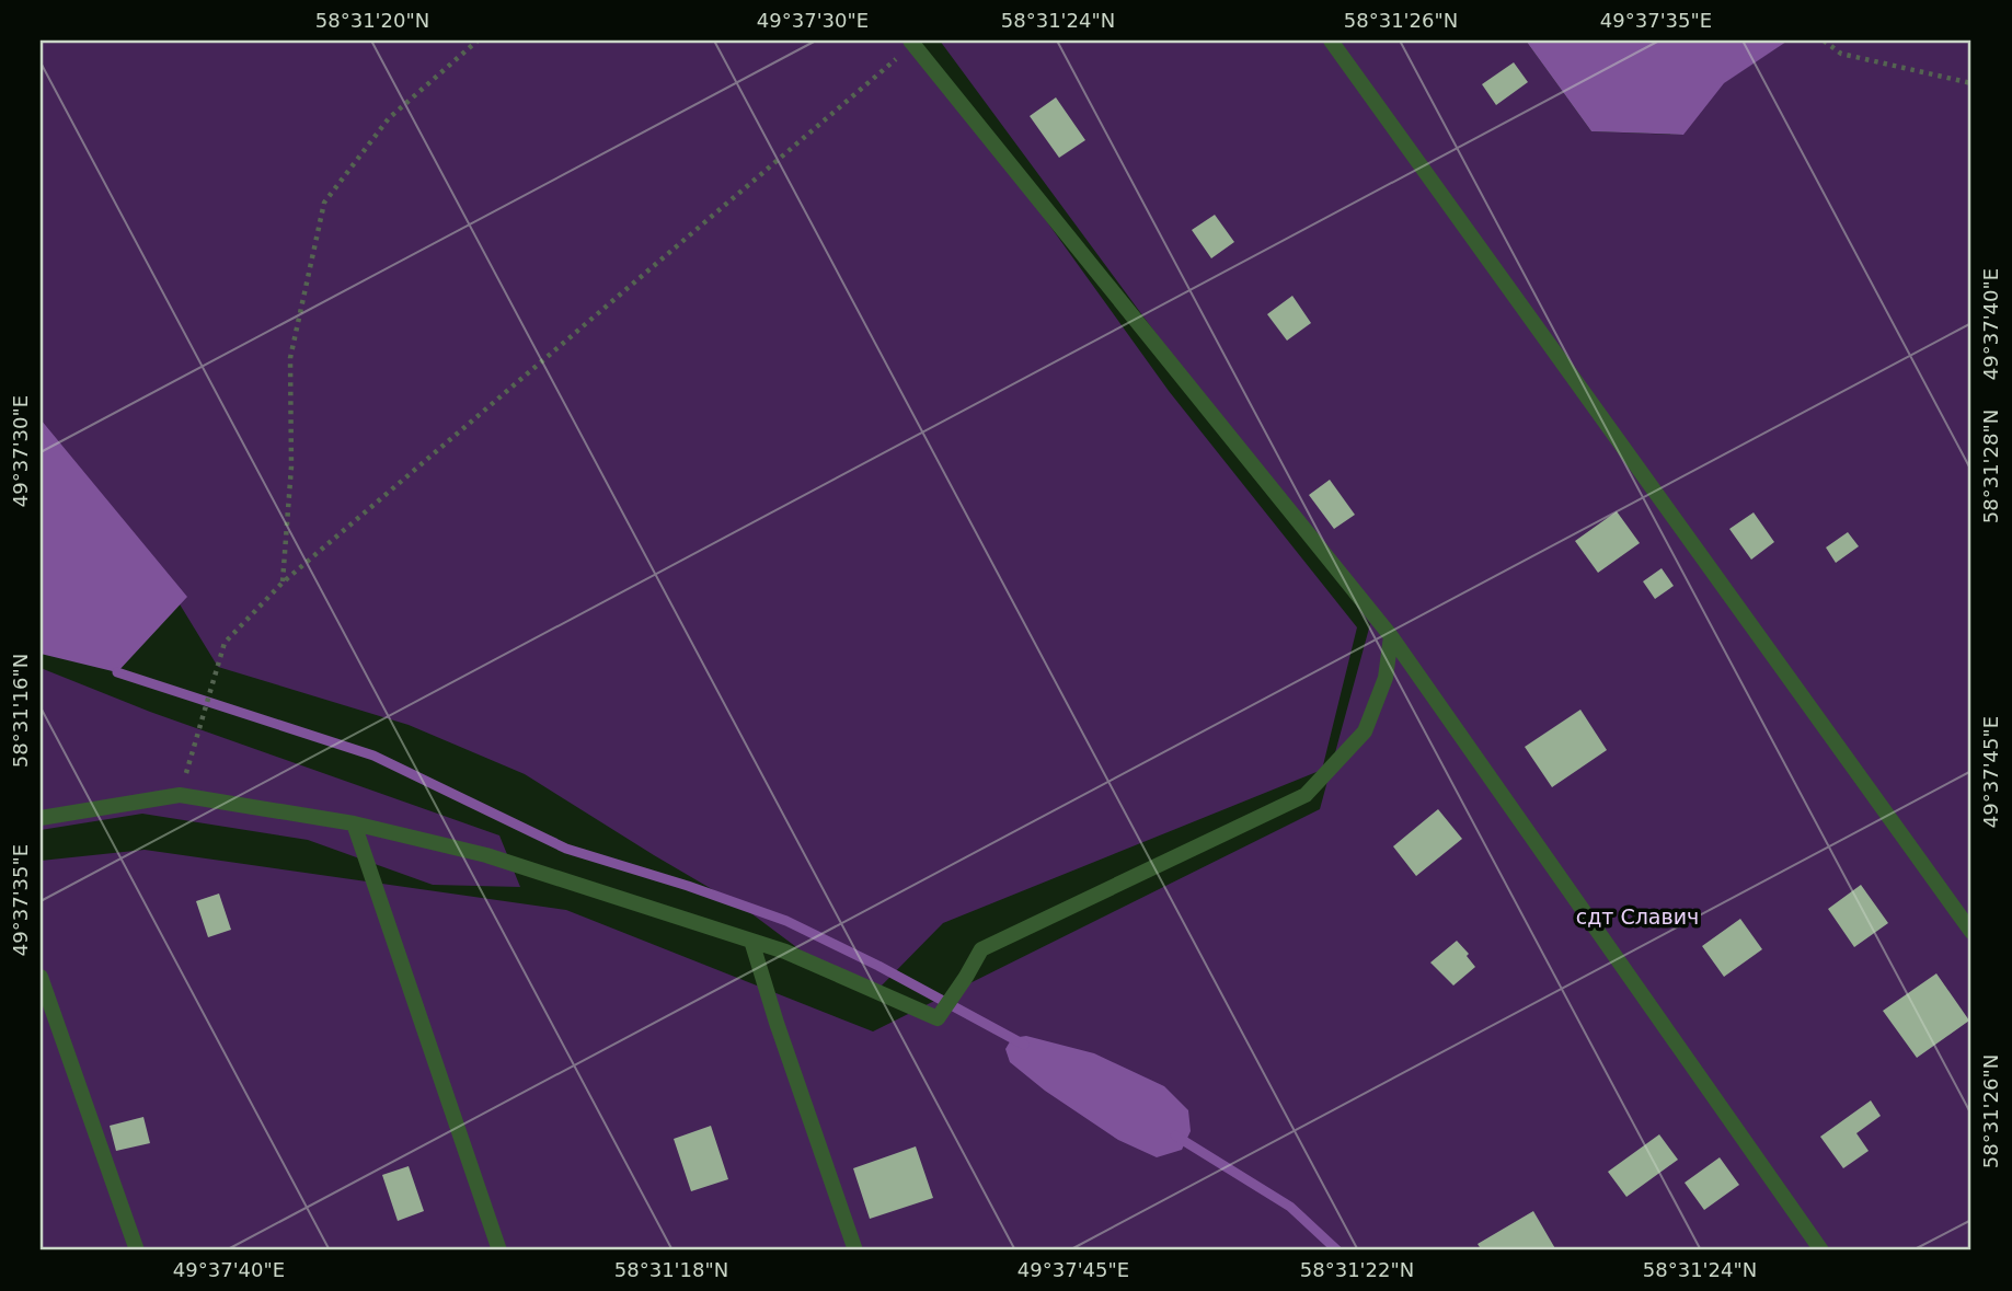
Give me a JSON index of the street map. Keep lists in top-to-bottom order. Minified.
{"parks":["сдт Славич"],"coordinates":["58°31'20\"N","49°37'30\"E","58°31'24\"N","58°31'26\"N","49°37'35\"E","49°37'40\"E","58°31'28\"N","58°31'16\"N","49°37'45\"E","58°31'18\"N","58°31'22\"N"]}
